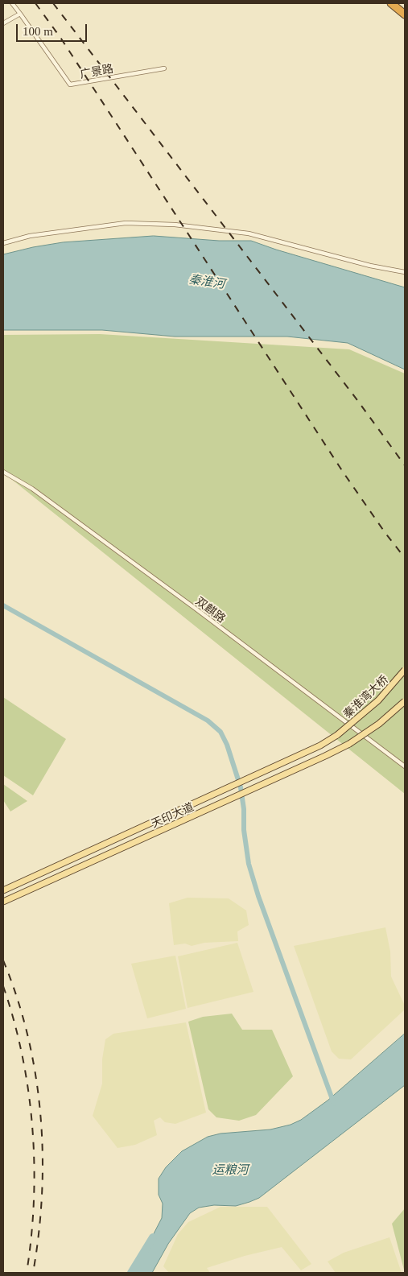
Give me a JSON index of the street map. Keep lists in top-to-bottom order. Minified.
{"streets":{"main road":["秦淮湾大桥","天印大道"],"street":["广景路","双麒路"]},"crossings":[["秦淮湾大桥","天印大道"]],"water":["秦淮河","运粮河"],"scale_bar":"100 m"}
